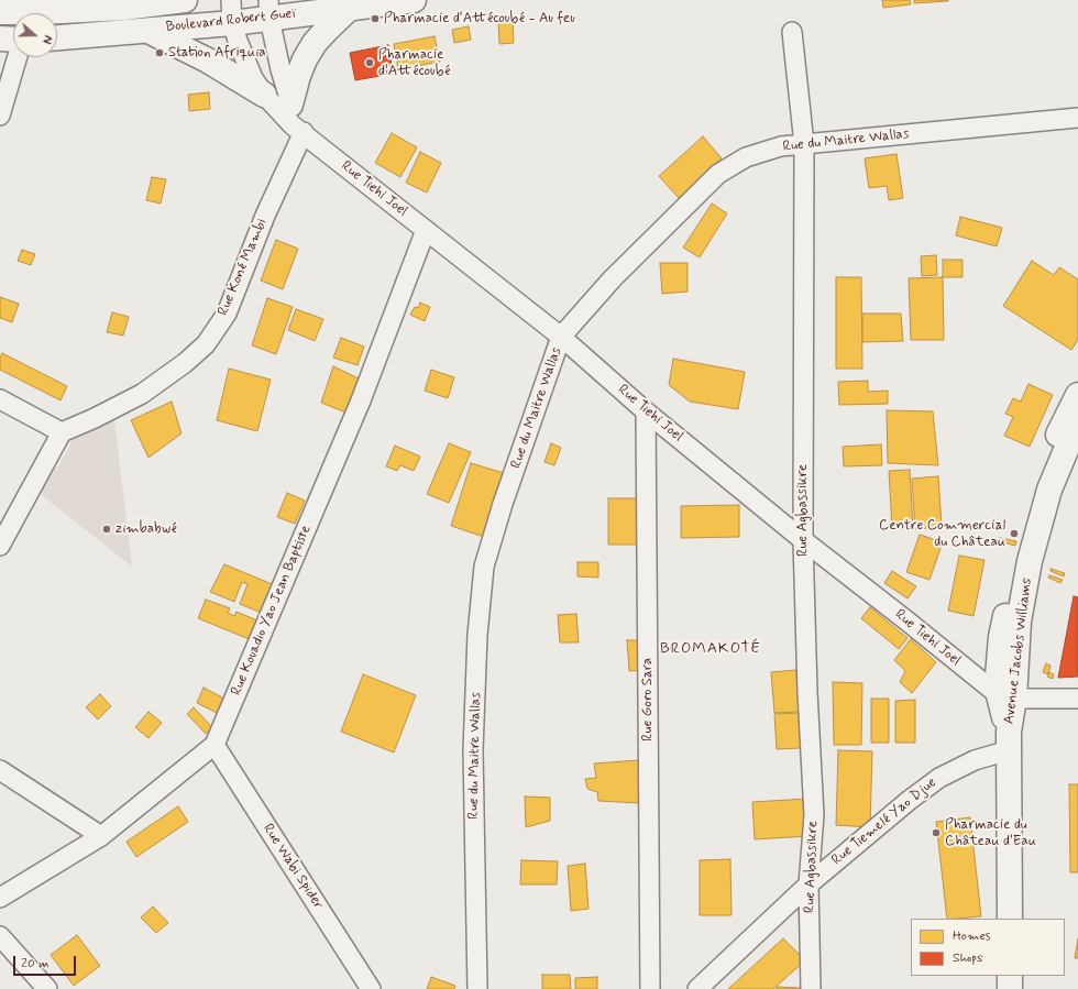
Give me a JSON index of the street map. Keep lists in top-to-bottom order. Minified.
{"streets":{"main road":["Boulevard Robert Gueï","Avenue Jacobs Williams"],"street":["Rue du Maitre Wallas","Rue Tiehi Joel","Rue Koné Mambi","Rue Agbassikre","Rue Kouadio Yao Jean Baptiste","Rue Goro Sara","Rue Tiemelé Yao Djue","Rue Wabi Spider"]},"crossings":[["Boulevard Robert Gueï","Rue Tiehi Joel"],["Rue du Maitre Wallas","Rue Tiehi Joel"],["Rue du Maitre Wallas","Rue Agbassikre"],["Rue Tiehi Joel","Rue Koné Mambi"],["Rue Tiehi Joel","Rue Agbassikre"],["Rue Tiehi Joel","Rue Kouadio Yao Jean Baptiste"],["Rue Tiehi Joel","Avenue Jacobs Williams"],["Rue Tiehi Joel","Rue Goro Sara"],["Rue Agbassikre","Rue Tiemelé Yao Djue"],["Rue Kouadio Yao Jean Baptiste","Rue Wabi Spider"],["Avenue Jacobs Williams","Rue Tiemelé Yao Djue"]],"districts":["BROMAKOTÉ"],"places":["Pharmacie d'Attécoubé - Au feu","Station Afriquia","Pharmacie d'Attécoubé","zimbabwé","Centre Commercial du Château","Pharmacie du Château d'Eau"],"legend":["Homes","Shops"],"scale_bar":"20 m","north":"right"}
